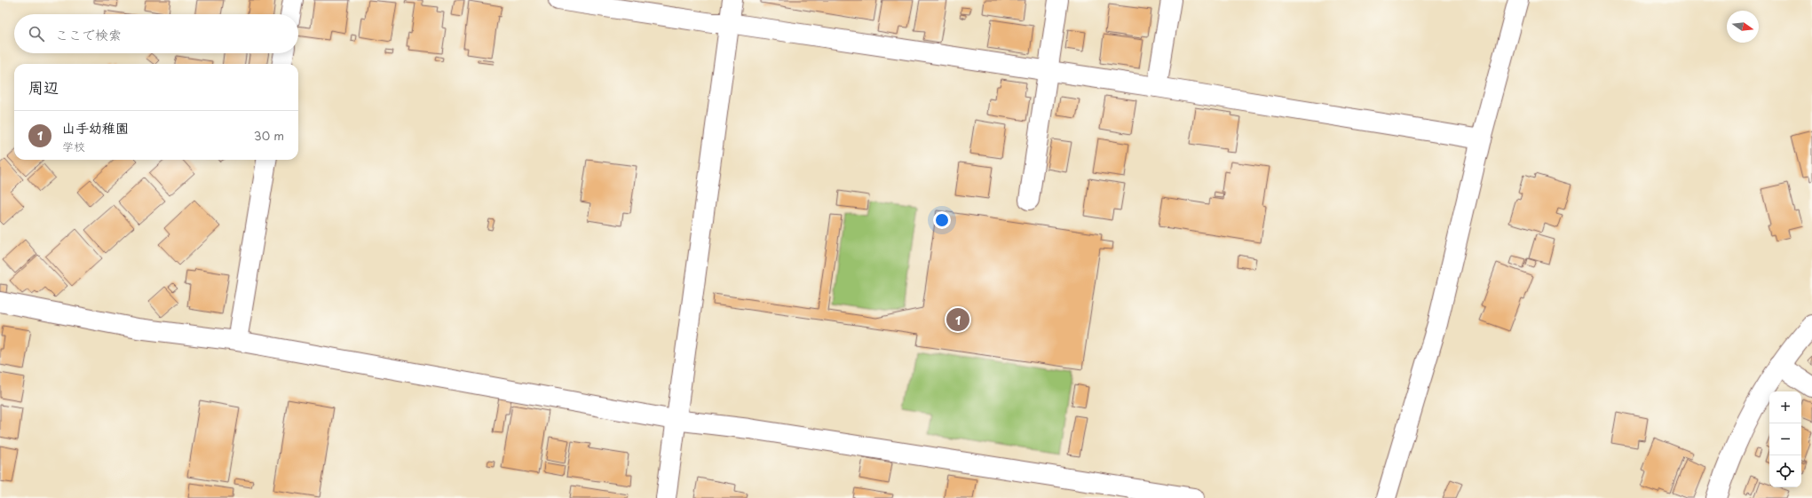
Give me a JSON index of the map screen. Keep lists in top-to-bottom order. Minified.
{"north":"right","page":{"search":"ここで検索","heading":"周辺","list":[{"mark":"1","name":"山手幼稚園","note":"学校","value":"30 m"}],"pins":"1","map_buttons":["+","−"]}}
